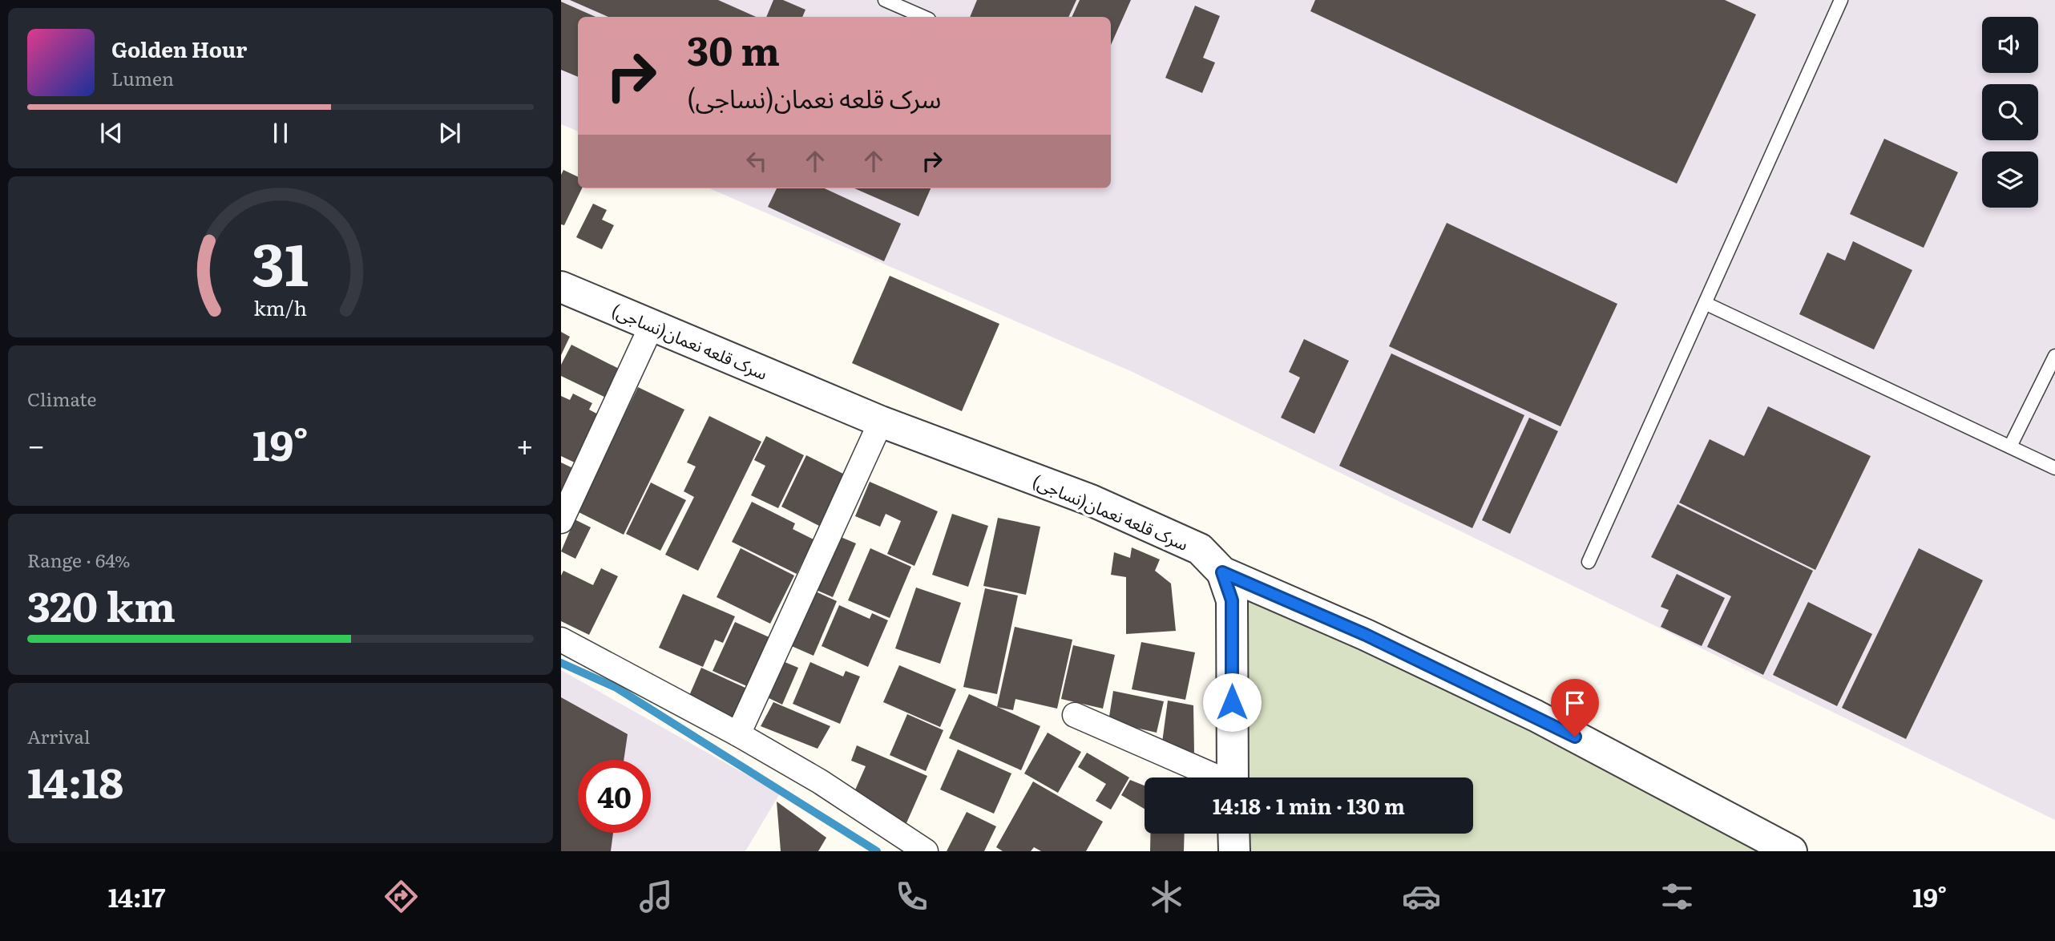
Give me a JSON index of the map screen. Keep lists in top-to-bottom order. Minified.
{"streets":{"street":["سرک قلعه نعمان(نساجی)"]},"page":{"turn":["30 m","سرک قلعه نعمان(نساجی)"],"song":["Golden Hour","Lumen"],"tile":["Climate",["Range · 64%","320 km"],["Arrival","14:18"]],"heat":["−","19°","+"],"limit":"40","trip":"14:18 · 1 min · 130 m","tabs":["14:17","19°"],"gauge":["31","km/h"]}}
